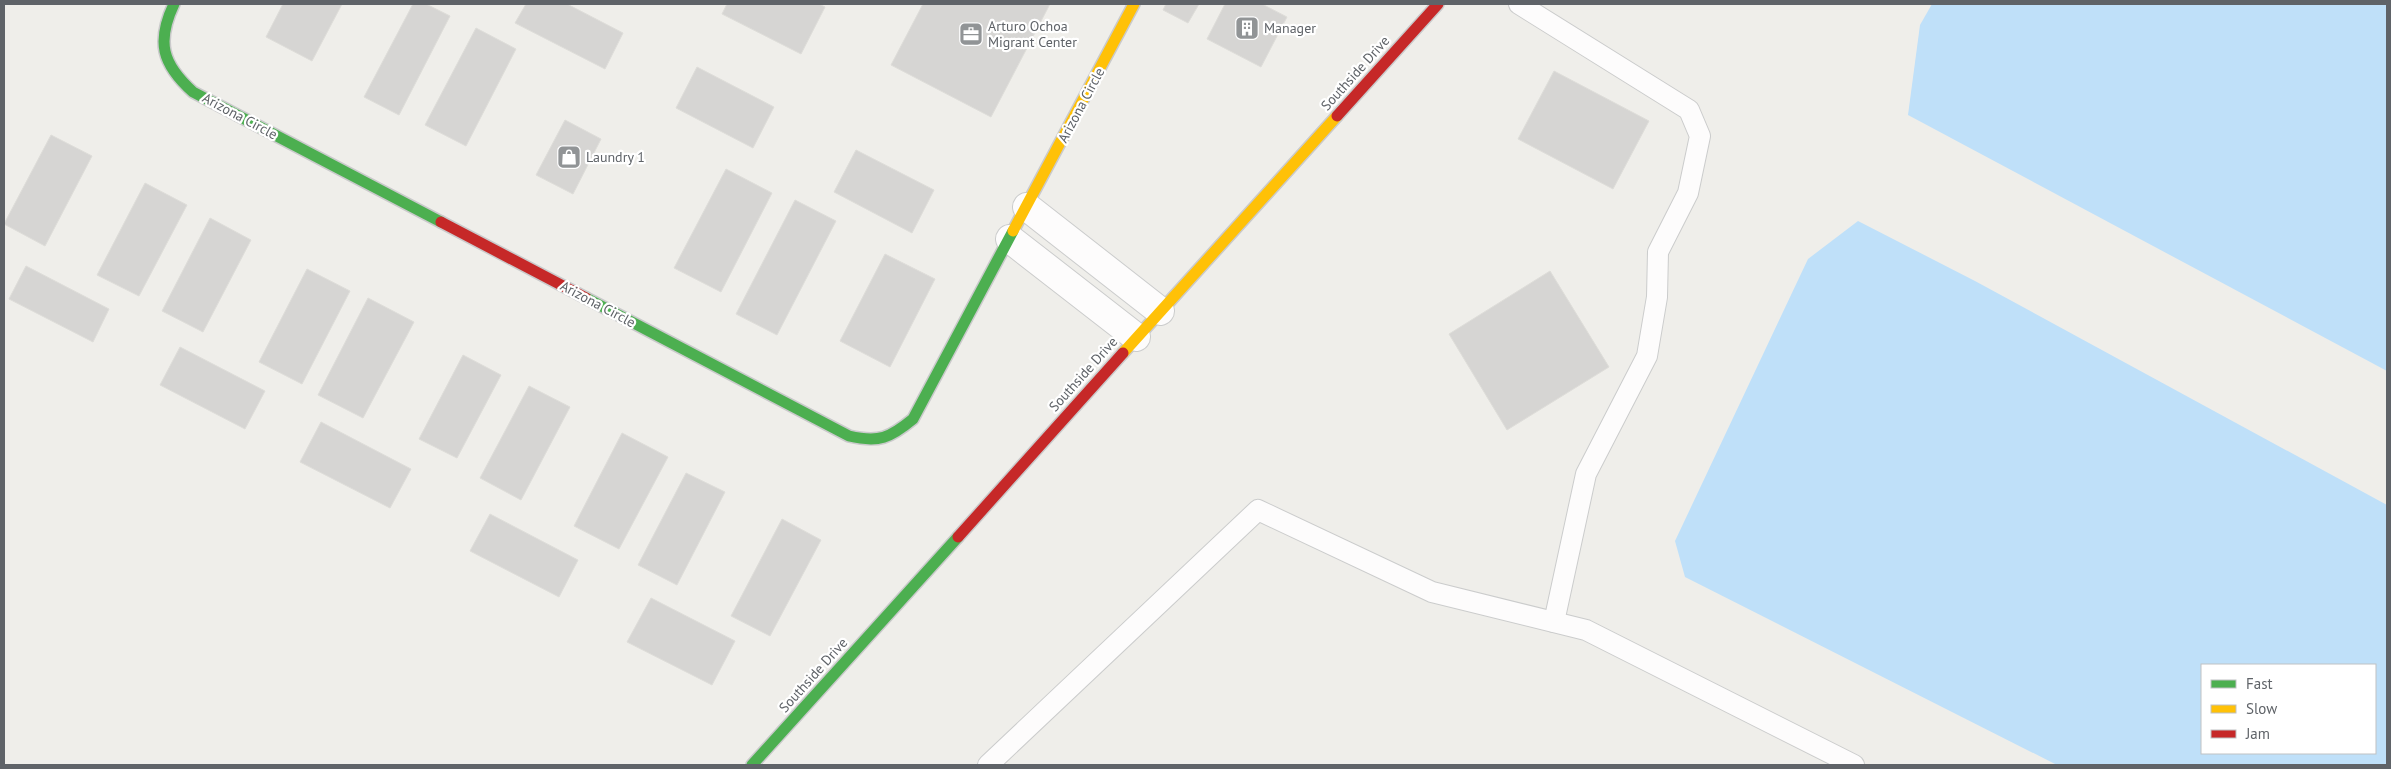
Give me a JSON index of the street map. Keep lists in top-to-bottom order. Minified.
{"streets":{"street":["Southside Drive","Arizona Circle"]},"places":{"building":["Manager"],"office":["Arturo Ochoa Migrant Center"],"shop":["Laundry 1"]},"legend":["Fast","Slow","Jam"]}
